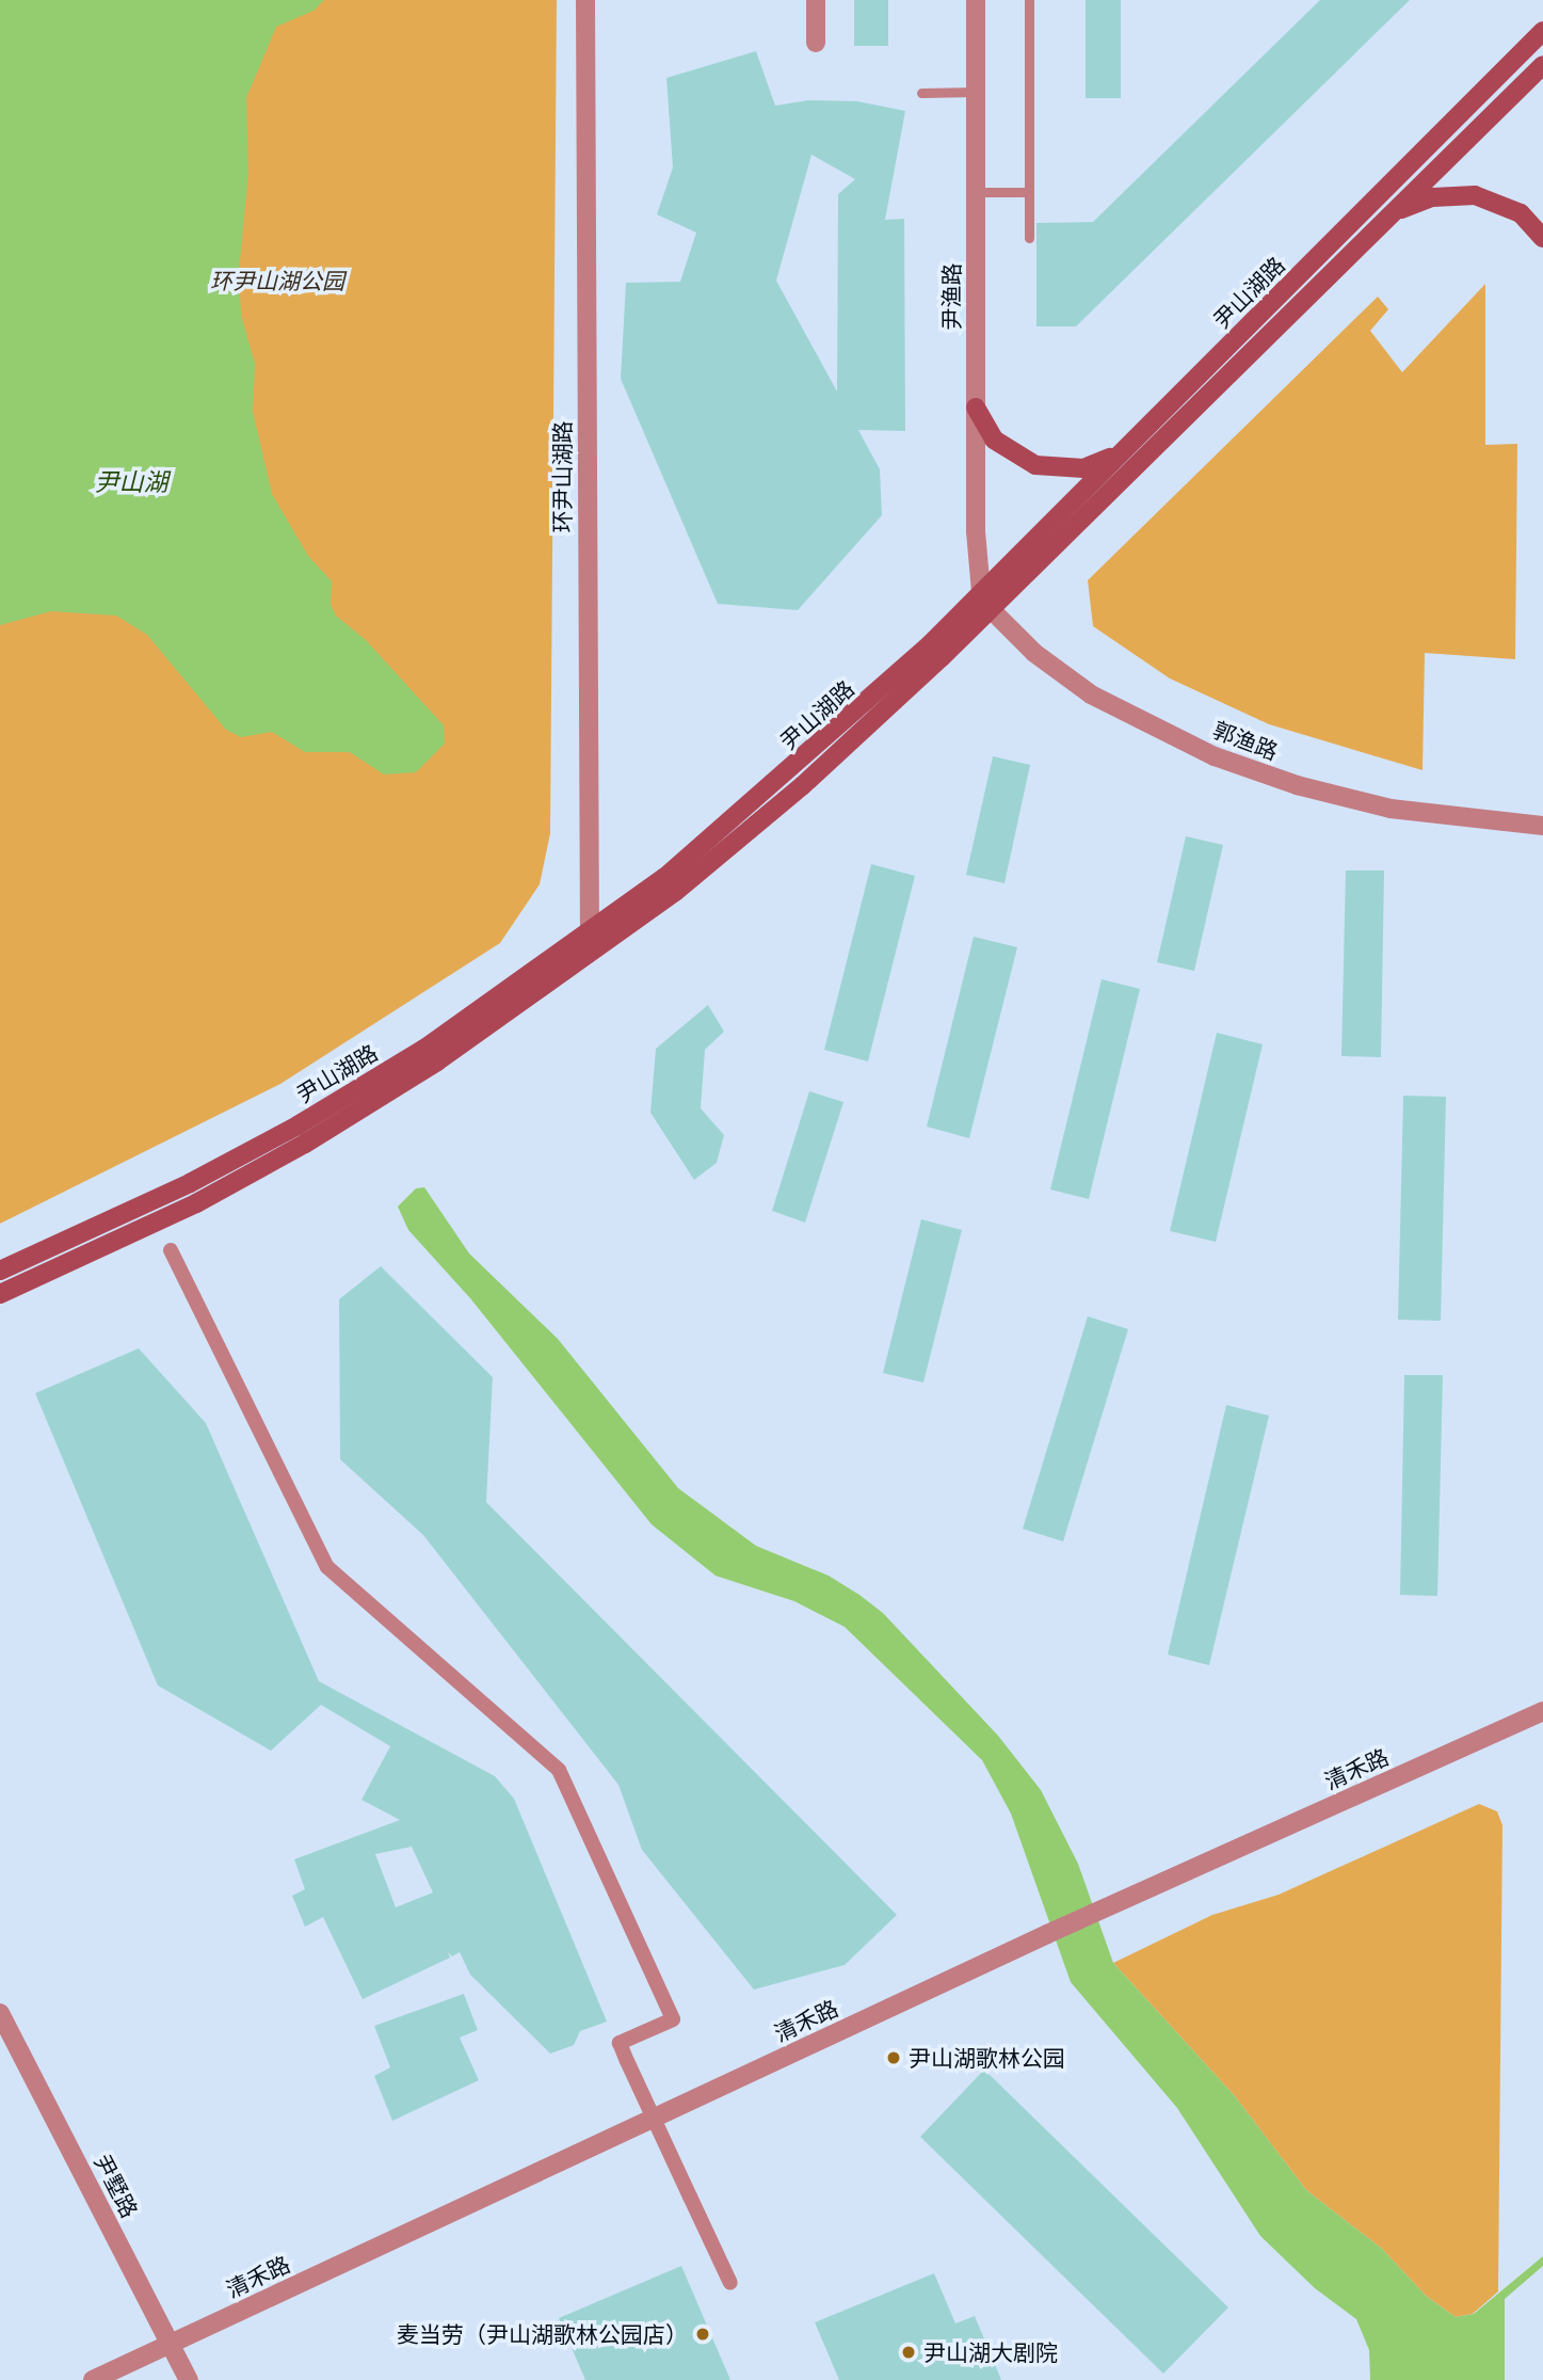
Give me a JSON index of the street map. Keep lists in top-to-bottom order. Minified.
{"streets":{"main road":["尹山湖路"],"street":["尹渔路","环尹山湖路","郭渔路","清禾路","尹墅路"]},"crossings":[["尹山湖路","尹渔路"],["尹山湖路","环尹山湖路"],["尹山湖路","郭渔路"],["尹渔路","郭渔路"],["清禾路","尹墅路"]],"water":["尹山湖"],"parks":["环尹山湖公园"],"places":["尹山湖歌林公园","麦当劳（尹山湖歌林公园店）","尹山湖大剧院"]}
